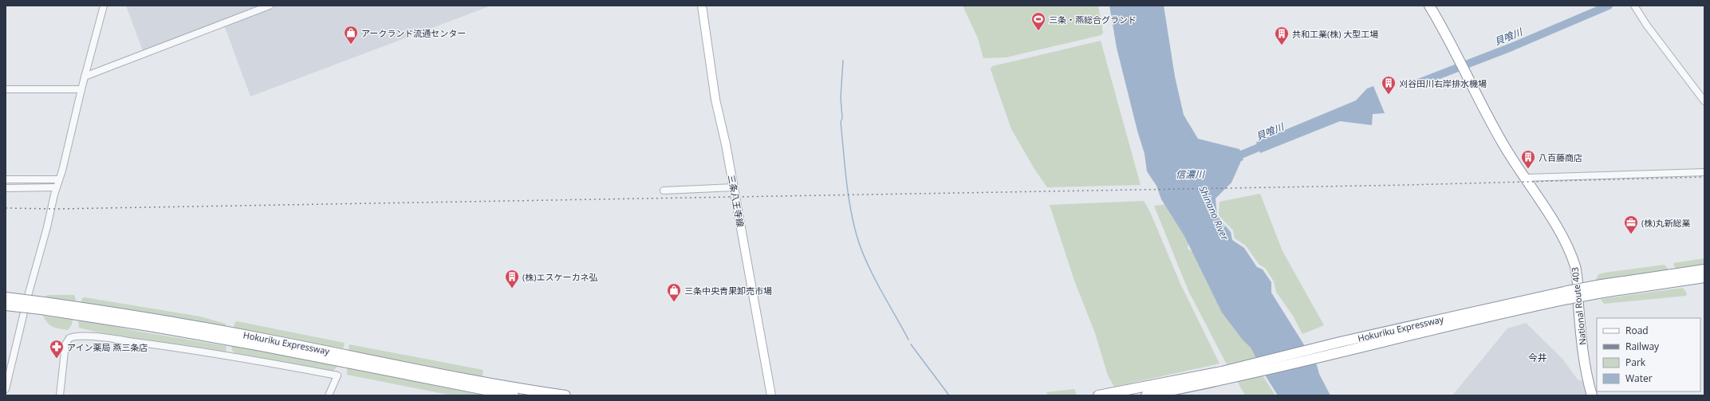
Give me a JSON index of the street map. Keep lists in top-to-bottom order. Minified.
{"streets":{"highway":["National Route 403","Hokuriku Expressway"],"main road":["三条八王寺線"]},"districts":["今井"],"water":["貝喰川","信濃川","Shinano River"],"places":{"sports":["三条・燕総合グランド"],"shop":["アークランド流通センター","三条中央青果卸売市場"],"building":["共和工業(株) 大型工場","刈谷田川右岸排水機場","八百藤商店","(株)エスケーカネ弘"],"office":["(株)丸新総業"],"pharmacy":["アイン薬局 燕三条店"]},"legend":["Road","Railway","Park","Water"]}
